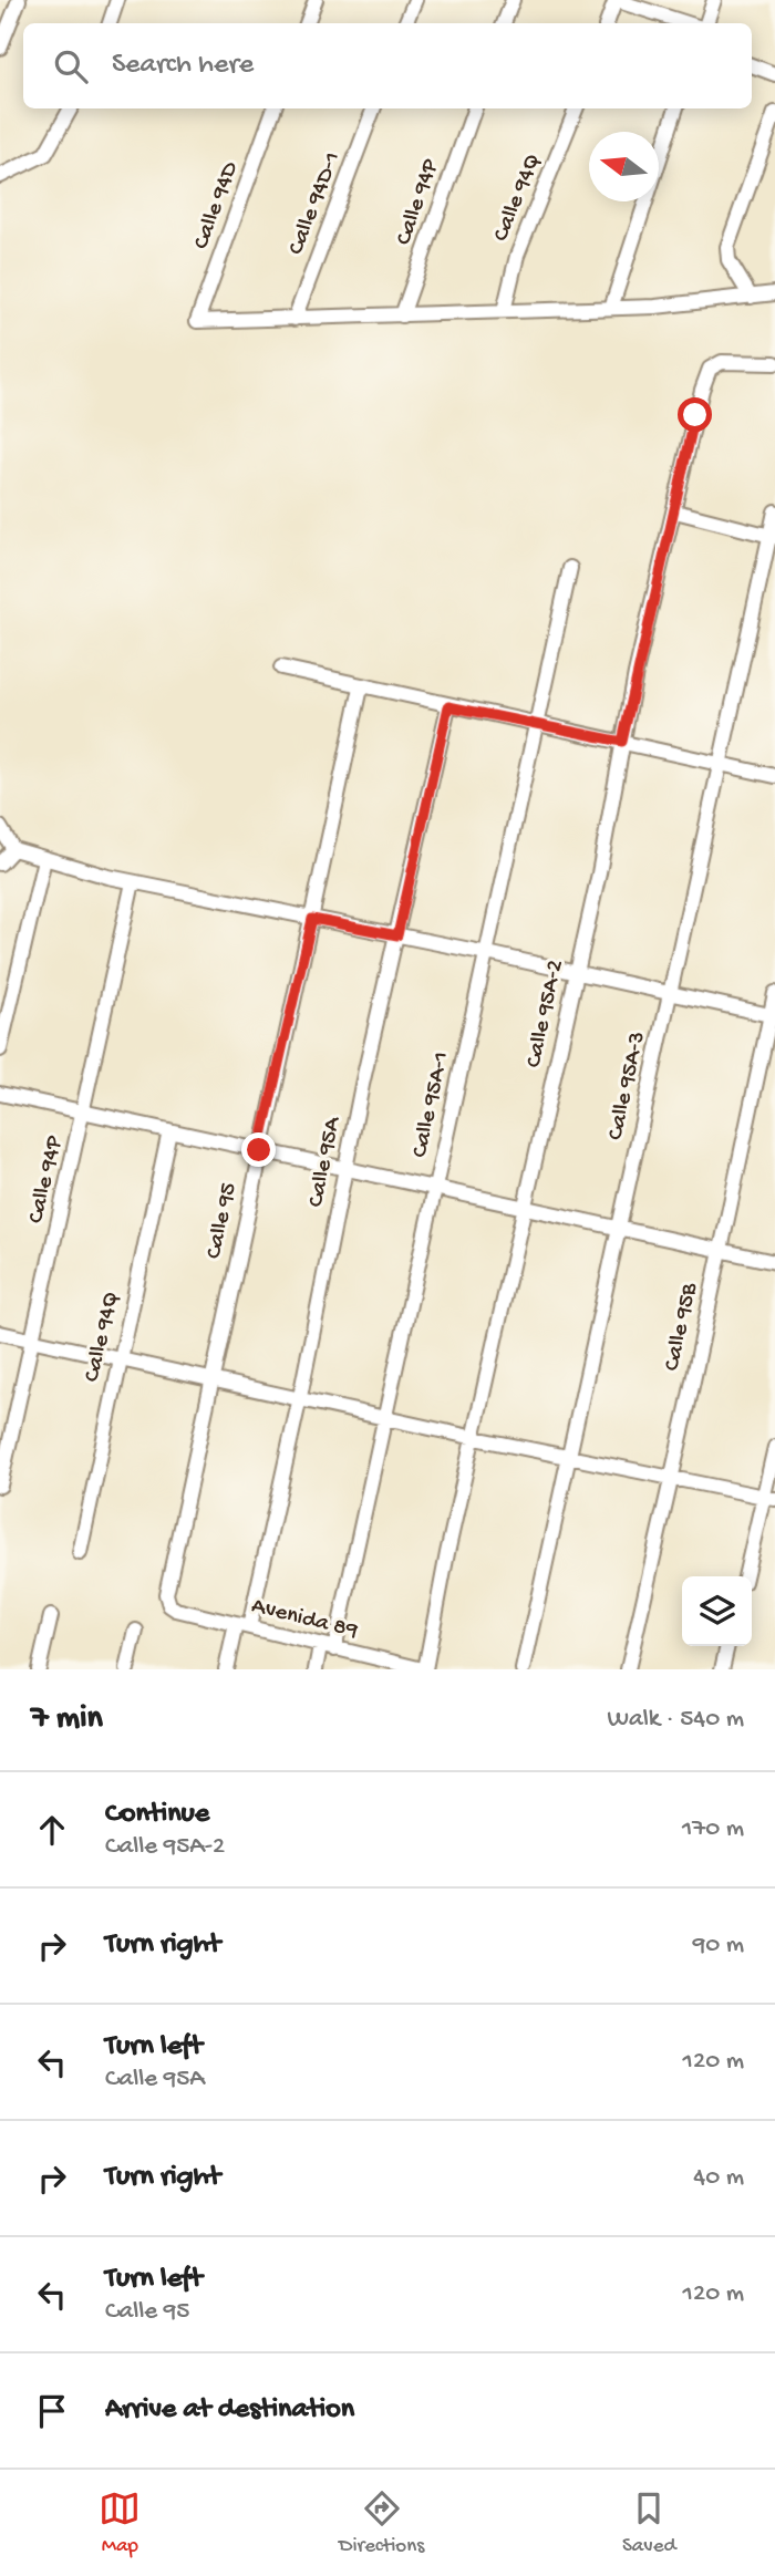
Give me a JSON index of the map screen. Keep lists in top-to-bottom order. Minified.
{"streets":{"street":["Calle 94Q","Calle 94P","Calle 94D-1","Calle 94D","Calle 95A-2","Calle 95A-3","Calle 95A-1","Calle 95A","Calle 95","Calle 95B","Avenida 89"]},"crossings":[["Calle 94D-1","Calle 94D"],["Calle 95A-2","Avenida 89"],["Calle 95A-1","Avenida 89"],["Calle 95A","Calle 95"],["Calle 95A","Avenida 89"],["Calle 95","Avenida 89"]],"north":"left","page":{"search":"Search here","heading":["7 min","Walk · 540 m"],"list":[["Continue","Calle 95A-2","170 m"],["Turn right","90 m"],["Turn left","Calle 95A","120 m"],["Turn right","40 m"],["Turn left","Calle 95","120 m"],"Arrive at destination"],"nav":["Map","Directions","Saved"]}}
